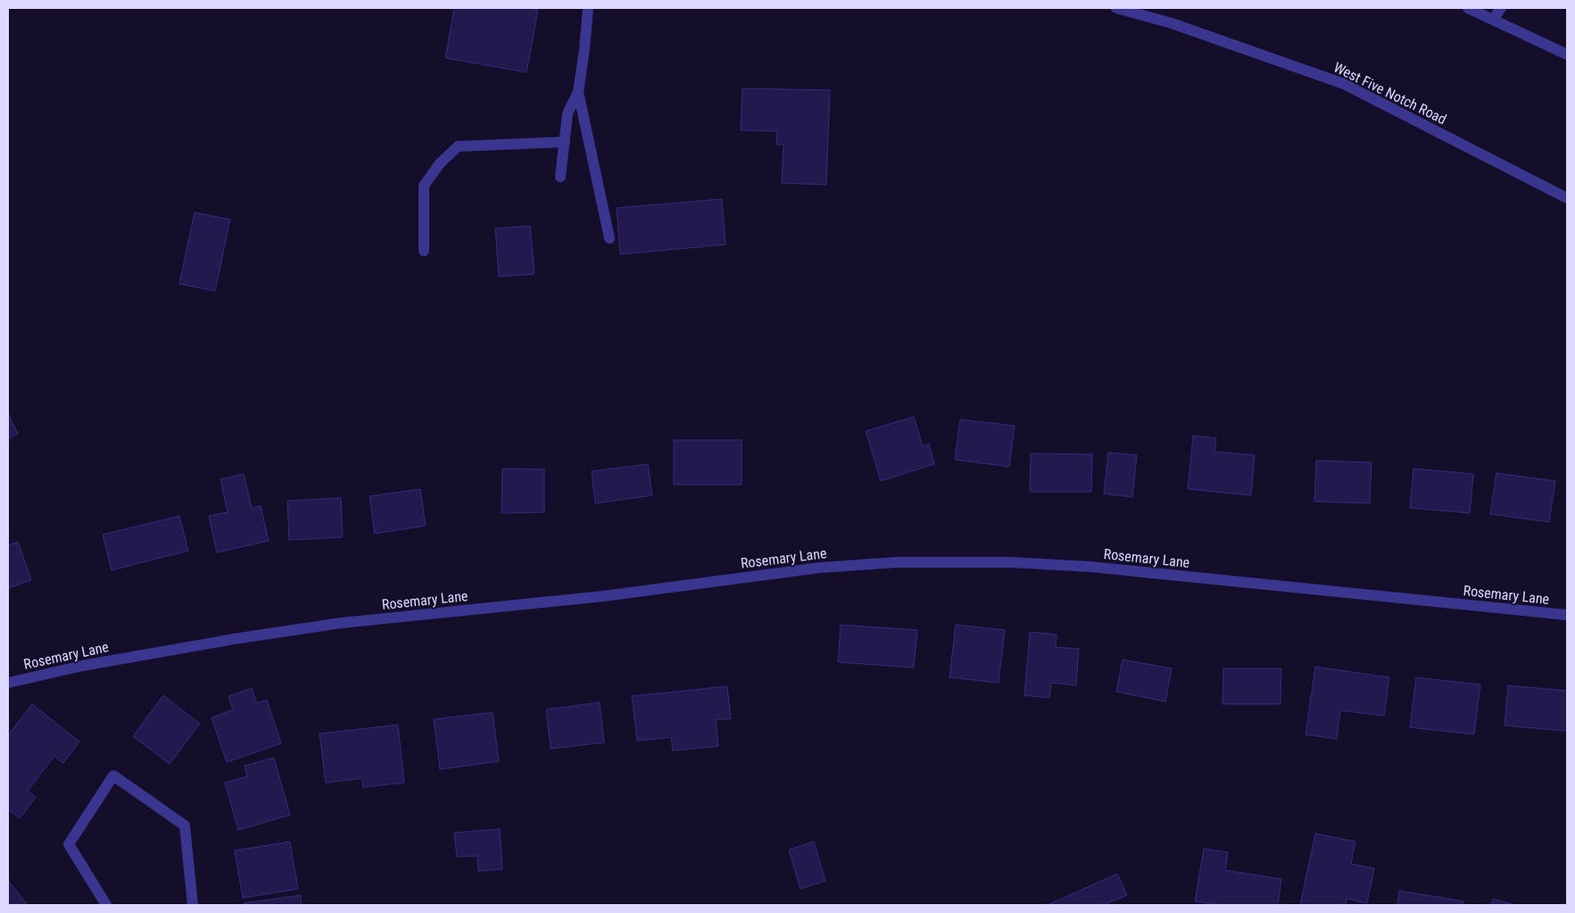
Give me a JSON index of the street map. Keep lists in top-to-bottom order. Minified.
{"streets":{"street":["West Five Notch Road","Rosemary Lane"]}}
